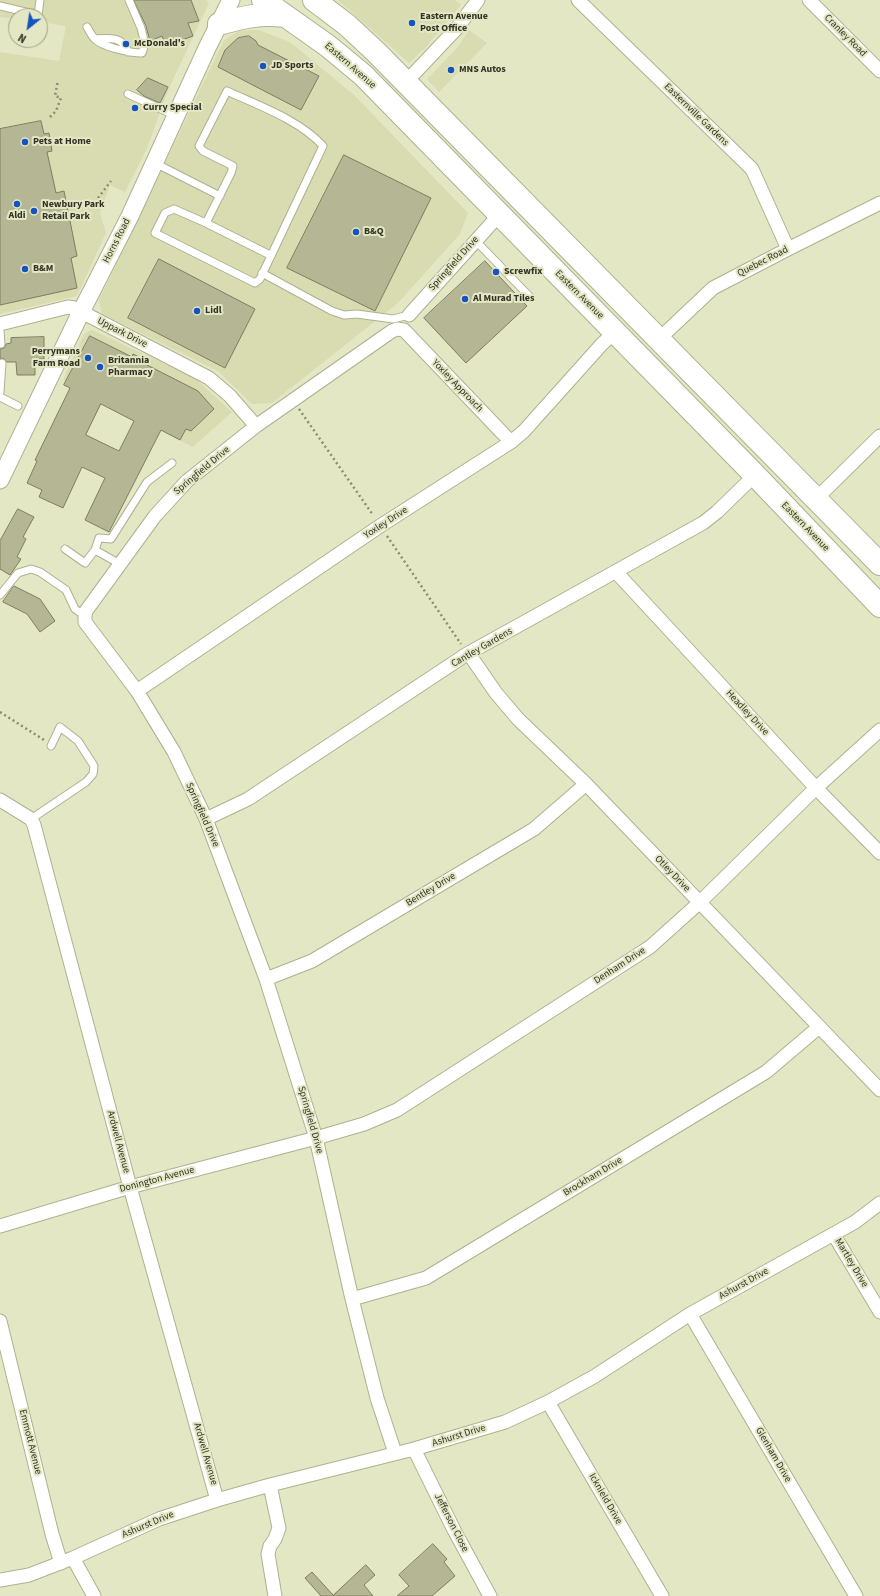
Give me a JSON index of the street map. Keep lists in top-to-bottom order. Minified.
{"streets":{"highway":["Eastern Avenue"],"street":["Cranley Road","Easternville Gardens","Horns Road","Quebec Road","Springfield Drive","Uppark Drive","Yoxley Approach","Yoxley Drive","Cantley Gardens","Headley Drive","Otley Drive","Bentley Drive","Denham Drive","Ardwell Avenue","Brockham Drive","Donington Avenue","Martley Drive","Ashurst Drive","Emmott Avenue","Glenham Drive","Icknield Drive","Jefferson Close"]},"crossings":[["Eastern Avenue","Springfield Drive"],["Eastern Avenue","Yoxley Drive"],["Eastern Avenue","Cantley Gardens"],["Easternville Gardens","Quebec Road"],["Horns Road","Uppark Drive"],["Springfield Drive","Uppark Drive"],["Springfield Drive","Yoxley Approach"],["Springfield Drive","Yoxley Drive"],["Springfield Drive","Cantley Gardens"],["Springfield Drive","Bentley Drive"],["Springfield Drive","Denham Drive"],["Springfield Drive","Brockham Drive"],["Springfield Drive","Donington Avenue"],["Springfield Drive","Ashurst Drive"],["Yoxley Approach","Yoxley Drive"],["Cantley Gardens","Headley Drive"],["Cantley Gardens","Otley Drive"],["Headley Drive","Denham Drive"],["Otley Drive","Bentley Drive"],["Otley Drive","Denham Drive"],["Otley Drive","Brockham Drive"],["Denham Drive","Donington Avenue"],["Ardwell Avenue","Donington Avenue"],["Ardwell Avenue","Ashurst Drive"],["Martley Drive","Ashurst Drive"],["Ashurst Drive","Emmott Avenue"],["Ashurst Drive","Glenham Drive"],["Ashurst Drive","Icknield Drive"],["Ashurst Drive","Jefferson Close"]],"places":["Eastern Avenue Post Office","McDonald's","JD Sports","MNS Autos","Curry Special","Pets at Home","Aldi","Newbury Park Retail Park","B&Q","B&M","Screwfix","Al Murad Tiles","Lidl","Perrymans Farm Road","Britannia Pharmacy"],"north":"bottom left"}
